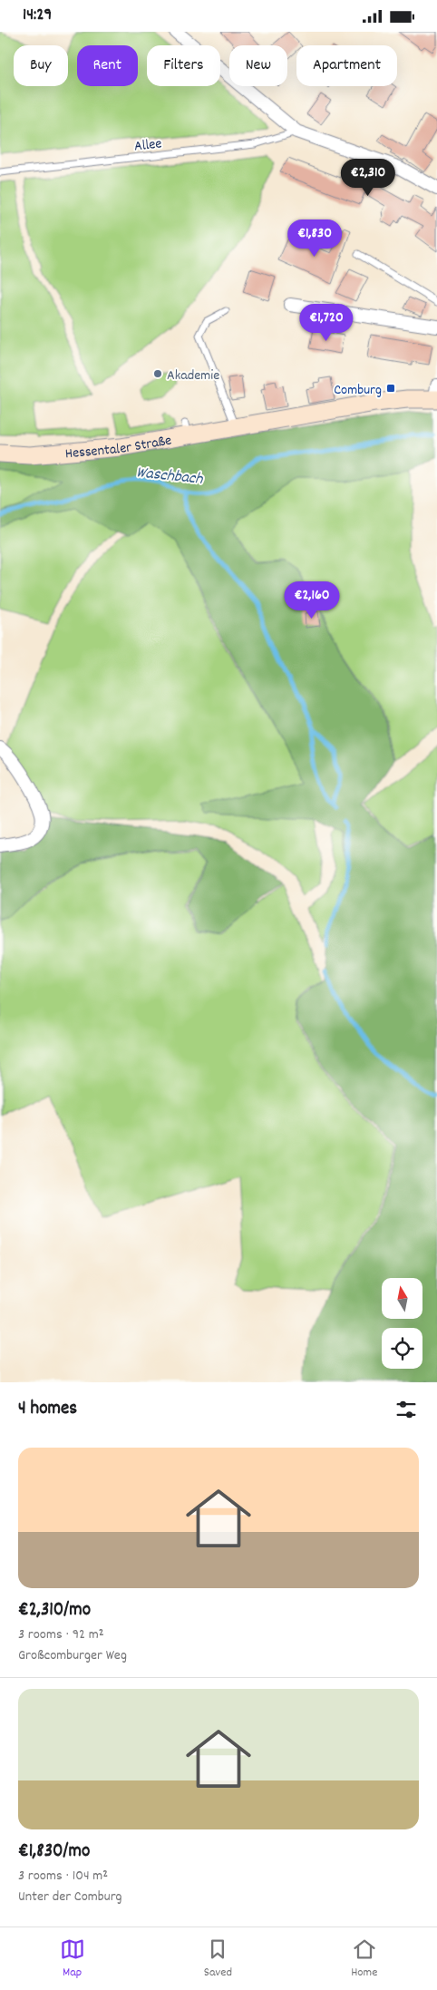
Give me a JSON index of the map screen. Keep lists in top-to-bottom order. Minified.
{"streets":{"main road":["Hessentaler Straße"],"lane":["Allee"]},"water":["Waschbach"],"places":{"other":["Akademie"],"transit":["Comburg"]},"north":"top","page":{"status":"14:29","chip":["Buy","Rent","Filters","New","Apartment"],"price":["€2,310","€1,830","€1,720","€2,160"],"heading":"4 homes","list":[{"name":"€2,310/mo","note":"3 rooms · 92 m² · Großcomburger Weg"},{"name":"€1,830/mo","note":"3 rooms · 104 m² · Unter der Comburg"}],"tabs":["Map","Saved","Home"]}}
